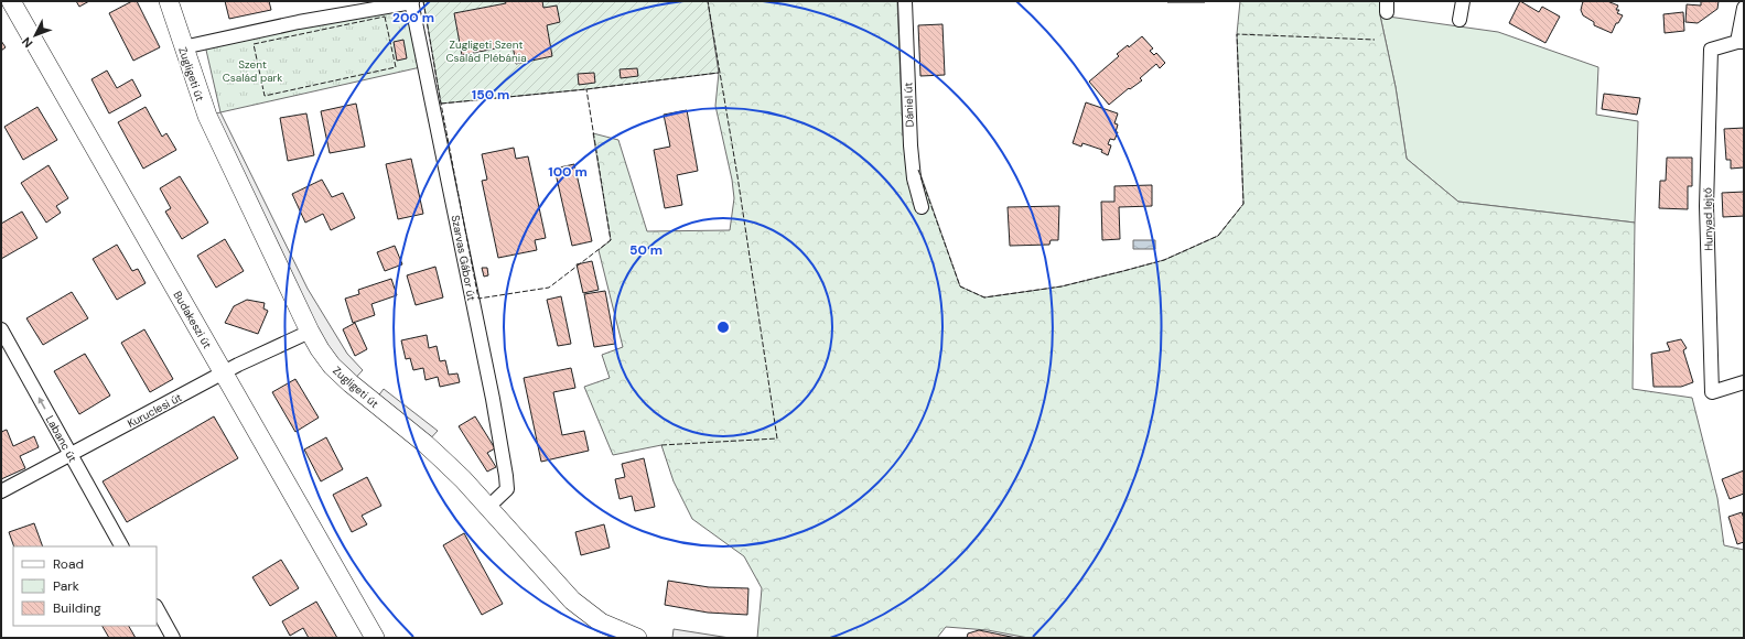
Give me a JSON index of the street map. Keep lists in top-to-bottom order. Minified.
{"streets":{"street":["Zugligeti út","Dániel út","Hunyad lejtő","Szarvas Gábor út","Budakeszi út","Kuruclesi út","Labanc út"]},"crossings":[["Zugligeti út","Szarvas Gábor út"],["Zugligeti út","Kuruclesi út"],["Budakeszi út","Kuruclesi út"],["Kuruclesi út","Labanc út"]],"one_way":["Labanc út"],"parks":["Zugligeti Szent Család Plébánia","Szent Család park"],"legend":["Road","Park","Building"],"north":"bottom left","rings":["200 m","150 m","100 m","50 m"]}
